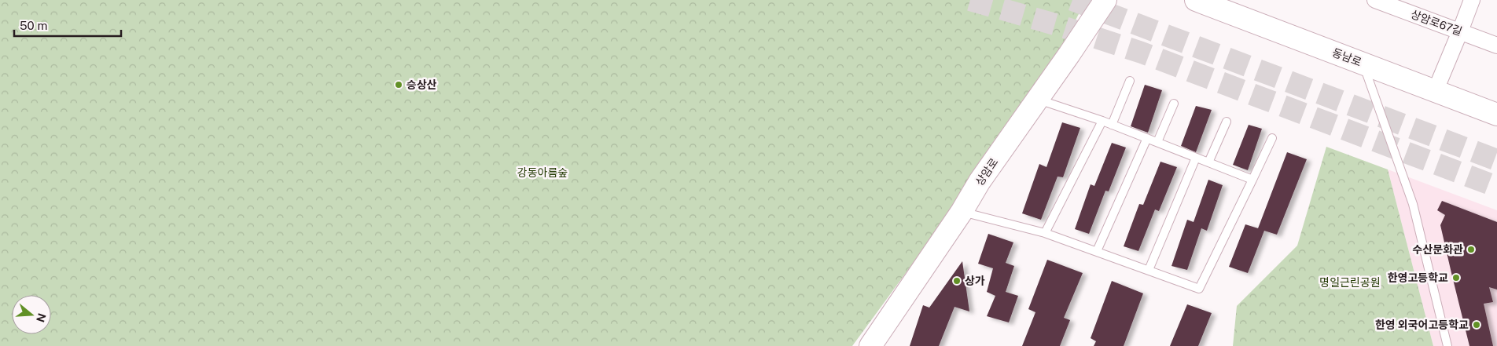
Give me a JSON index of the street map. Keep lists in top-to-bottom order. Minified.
{"streets":{"main road":["동남로","상암로"],"street":["상암로67길"]},"parks":["강동아름숲","명일근린공원"],"places":["승상산","수산문화관","한영고등학교","상가","한영 외국어고등학교"],"scale_bar":"50 m","north":"right"}
